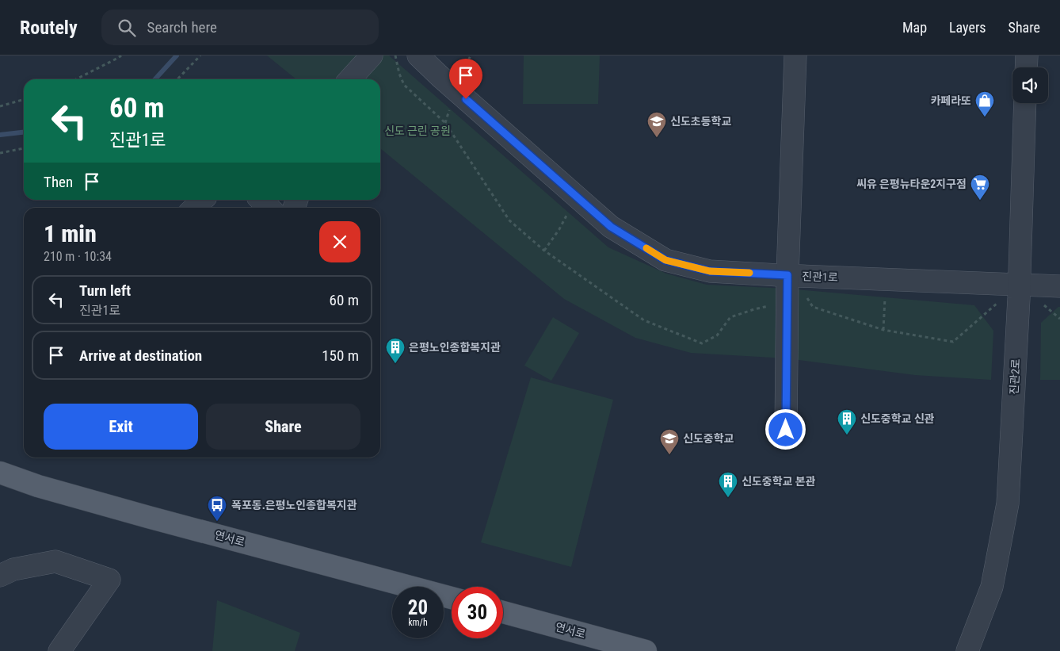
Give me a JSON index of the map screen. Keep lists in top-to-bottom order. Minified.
{"streets":{"main road":["연서로"],"street":["진관1로","진관2로"]},"crossings":[["진관1로","진관2로"]],"parks":["신도 근린 공원"],"places":{"shop":["카페라또"],"school or university":["신도초등학교","신도중학교"],"supermarket":["씨유 은평뉴타운2지구점"],"building":["은평노인종합복지관","신도중학교 신관","신도중학교 본관"],"bus stop":["폭포동.은평노인종합복지관"]},"page":{"header":"Routely","search":"Search here","nav":["Map","Layers","Share"],"turn":["60 m","진관1로"],"then":"Then","heading":["1 min","210 m · 10:34"],"list":[{"name":"Turn left","note":"진관1로","value":"60 m"},{"name":"Arrive at destination","value":"150 m"}],"buttons":["Exit","Share"],"speed":"20 km/h","limit":"30"}}
